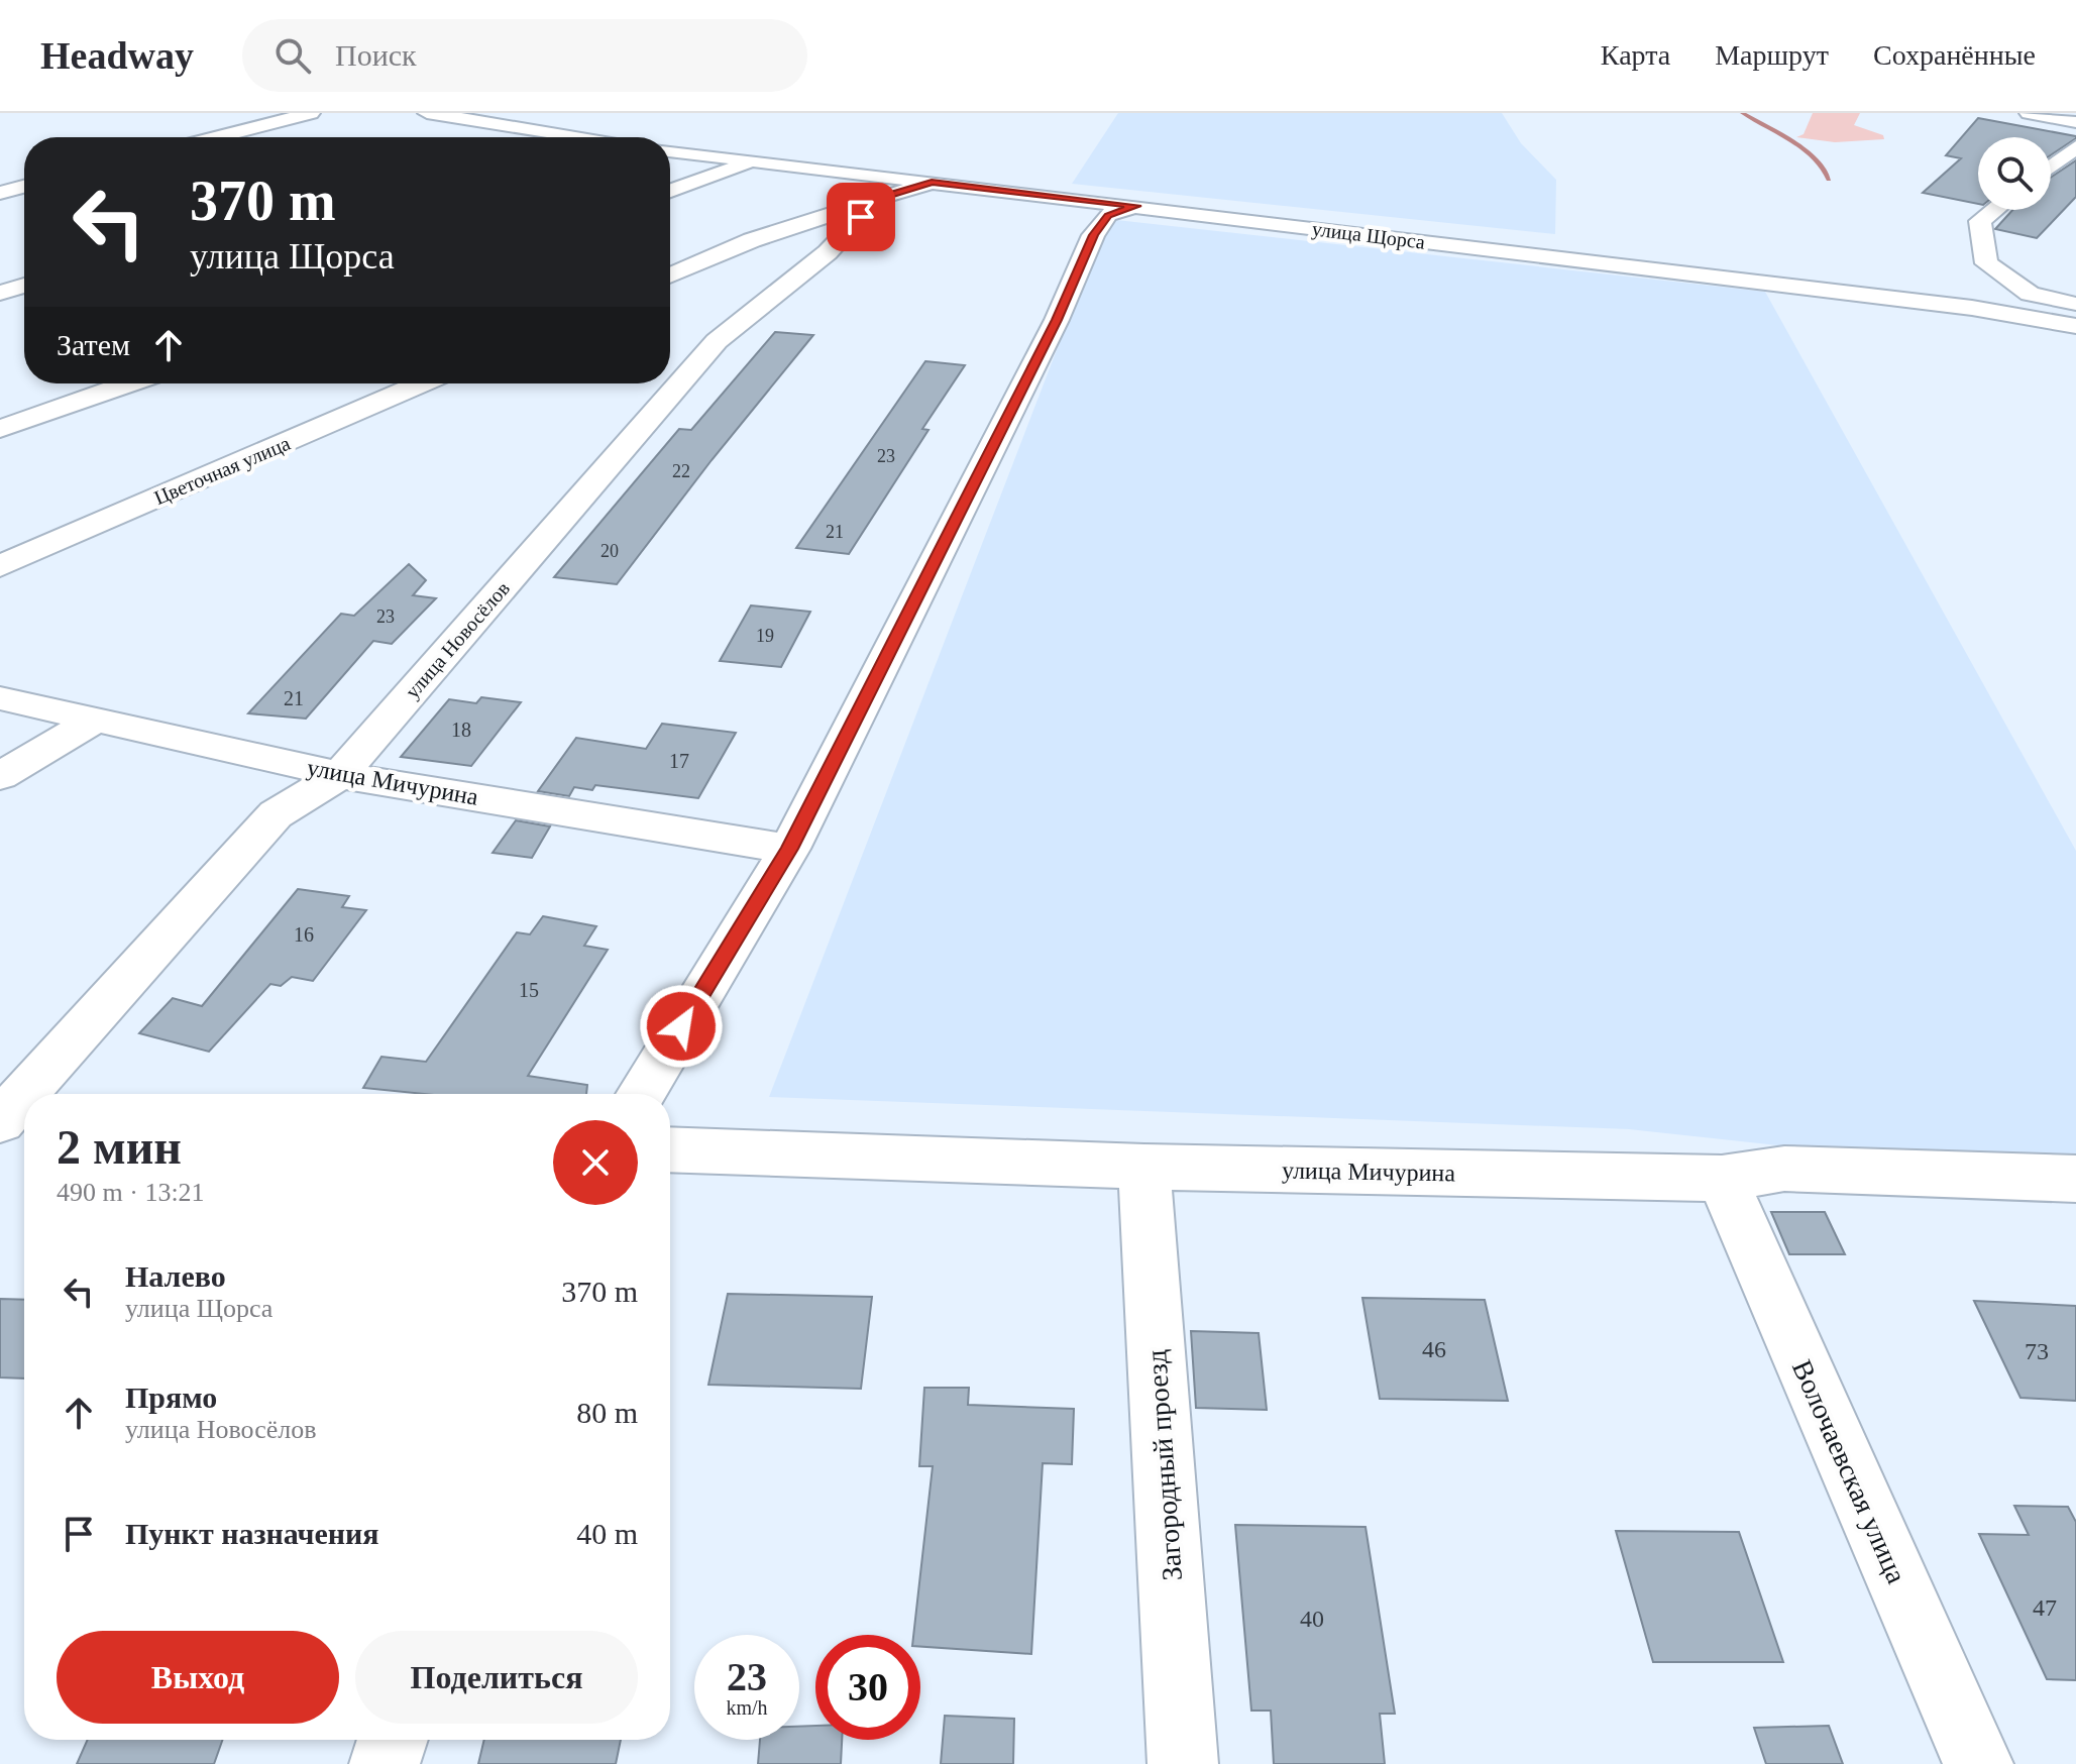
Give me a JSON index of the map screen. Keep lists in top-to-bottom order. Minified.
{"streets":{"street":["улица Щорса","Цветочная улица","улица Новосёлов","улица Мичурина","Загородный проезд","Волочаевская улица"]},"crossings":[["улица Новосёлов","улица Мичурина"],["улица Мичурина","Загородный проезд"],["улица Мичурина","Волочаевская улица"]],"house_numbers":["23","22","21","20","23","19","21","18","17","16","15","46","73","47","40"],"page":{"header":"Headway","search":"Поиск","nav":["Карта","Маршрут","Сохранённые"],"turn":["370 m","улица Щорса"],"then":"Затем","heading":["2 мин","490 m · 13:21"],"list":[{"name":"Налево","note":"улица Щорса","value":"370 m"},{"name":"Прямо","note":"улица Новосёлов","value":"80 m"},{"name":"Пункт назначения","value":"40 m"}],"buttons":["Выход","Поделиться"],"speed":"23 km/h","limit":"30"}}
